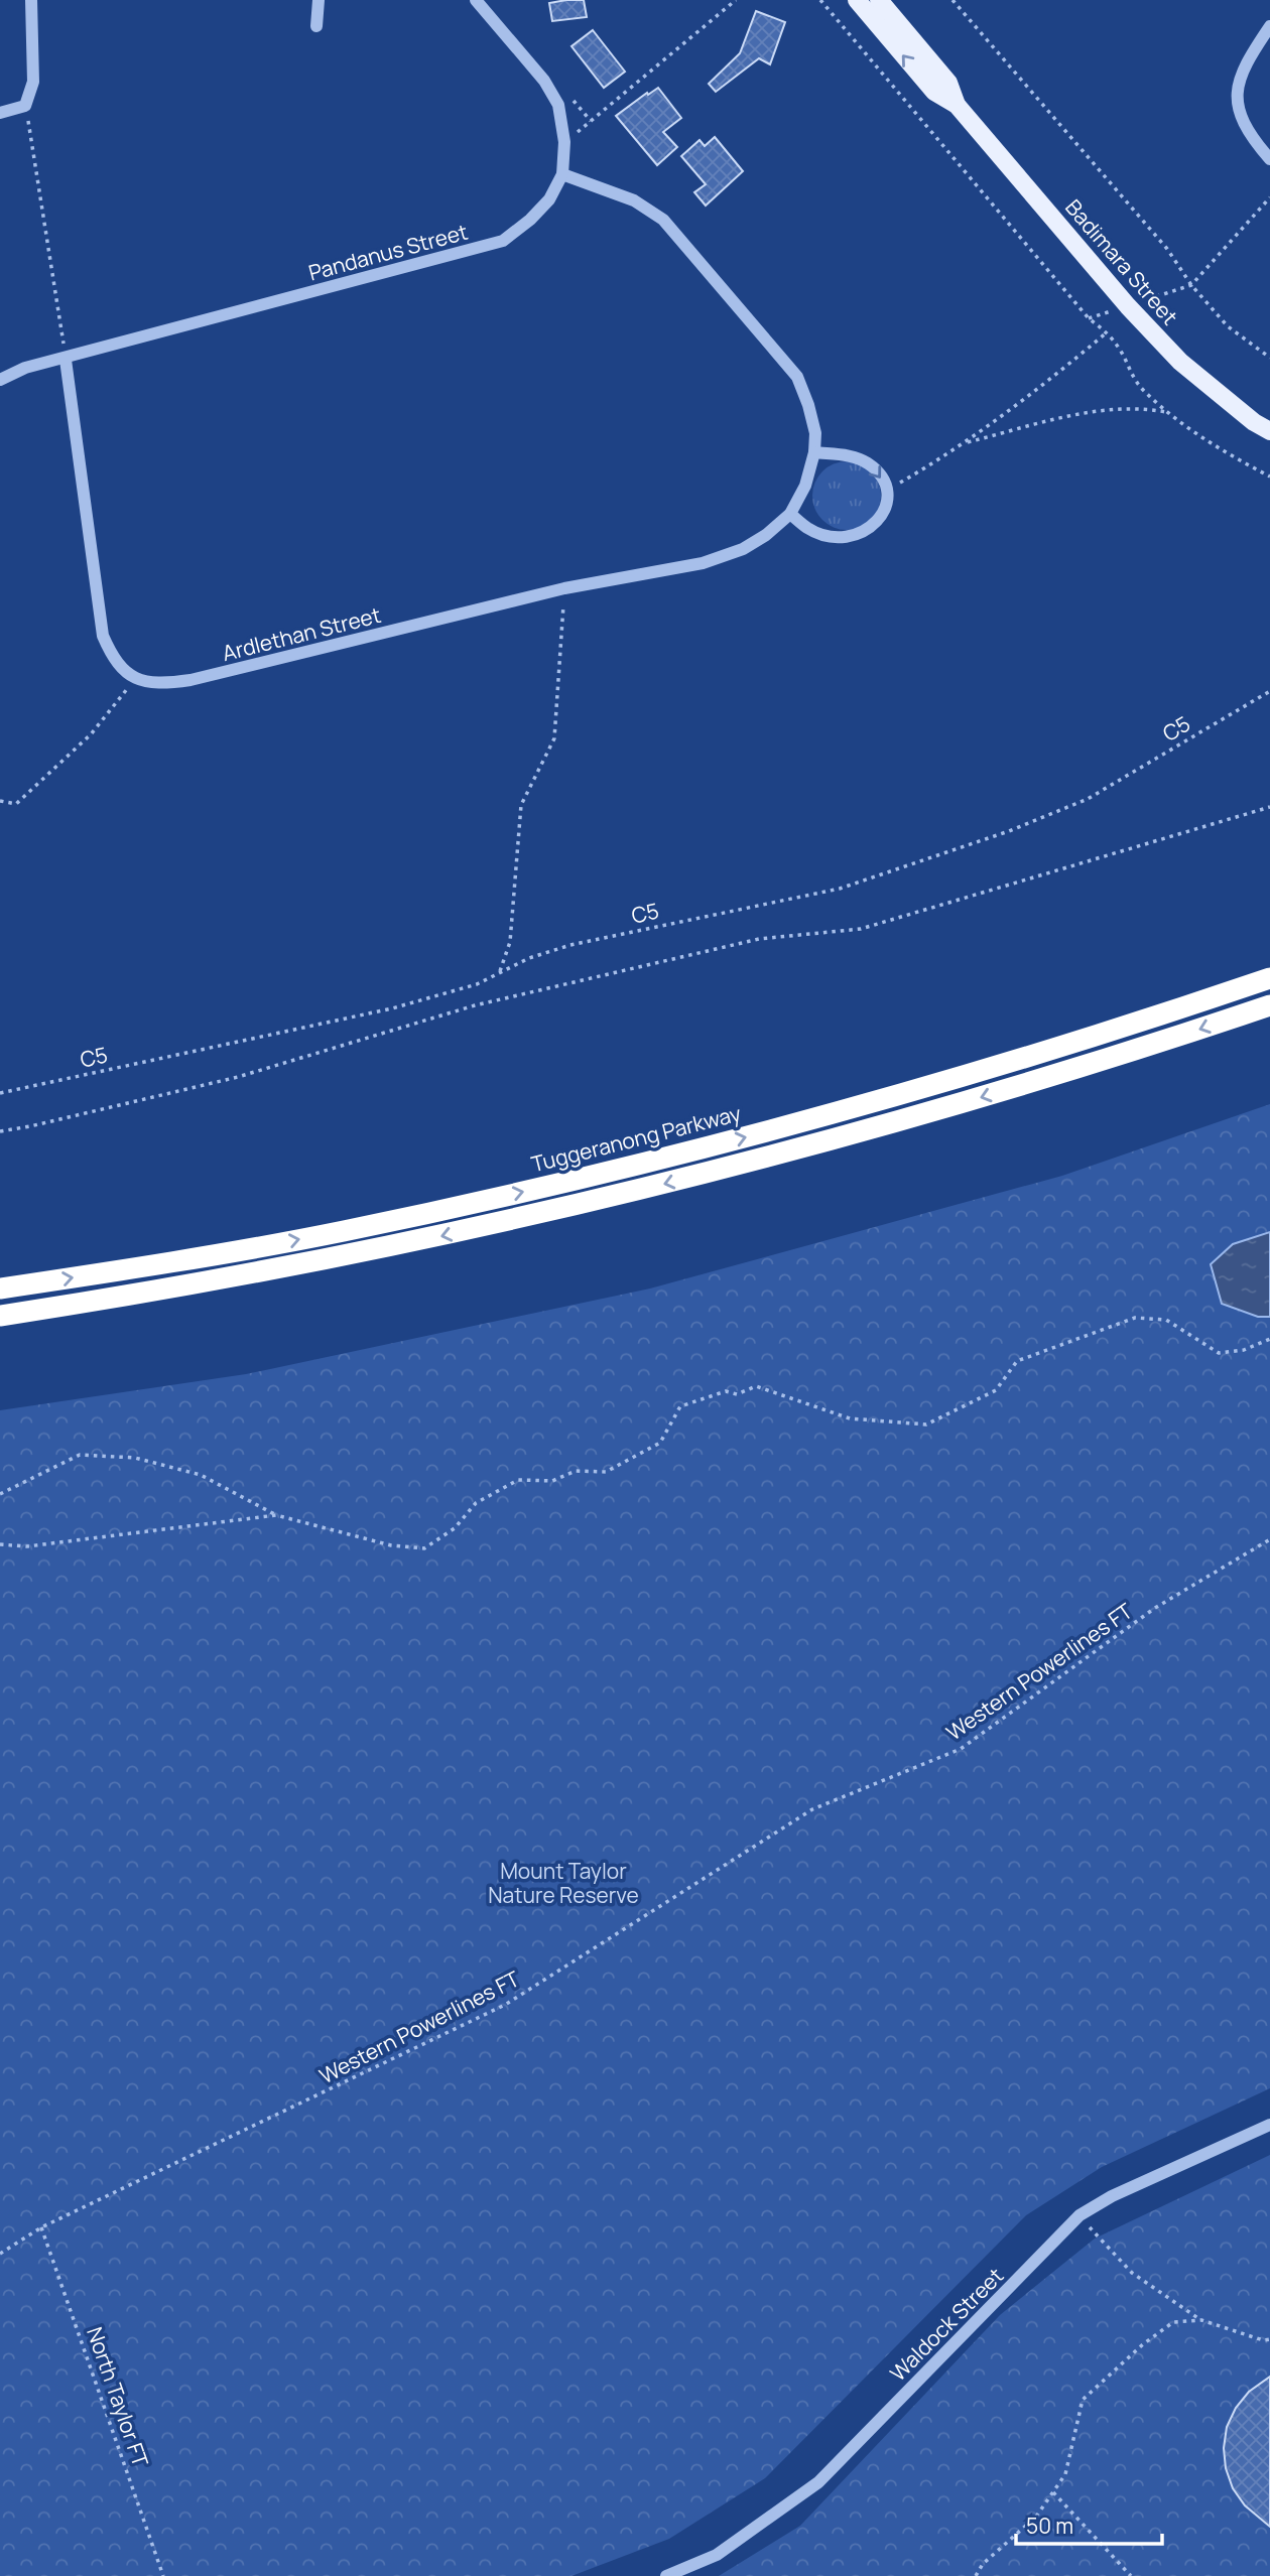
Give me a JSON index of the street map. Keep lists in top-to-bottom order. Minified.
{"streets":{"highway":["Tuggeranong Parkway"],"main road":["Badimara Street"],"street":["Pandanus Street","Ardlethan Street","Waldock Street"],"path":["C5","Western Powerlines FT","North Taylor FT"]},"crossings":[["Pandanus Street","Ardlethan Street"],["Western Powerlines FT","North Taylor FT"]],"parks":["Mount Taylor Nature Reserve"],"scale_bar":"50 m"}
